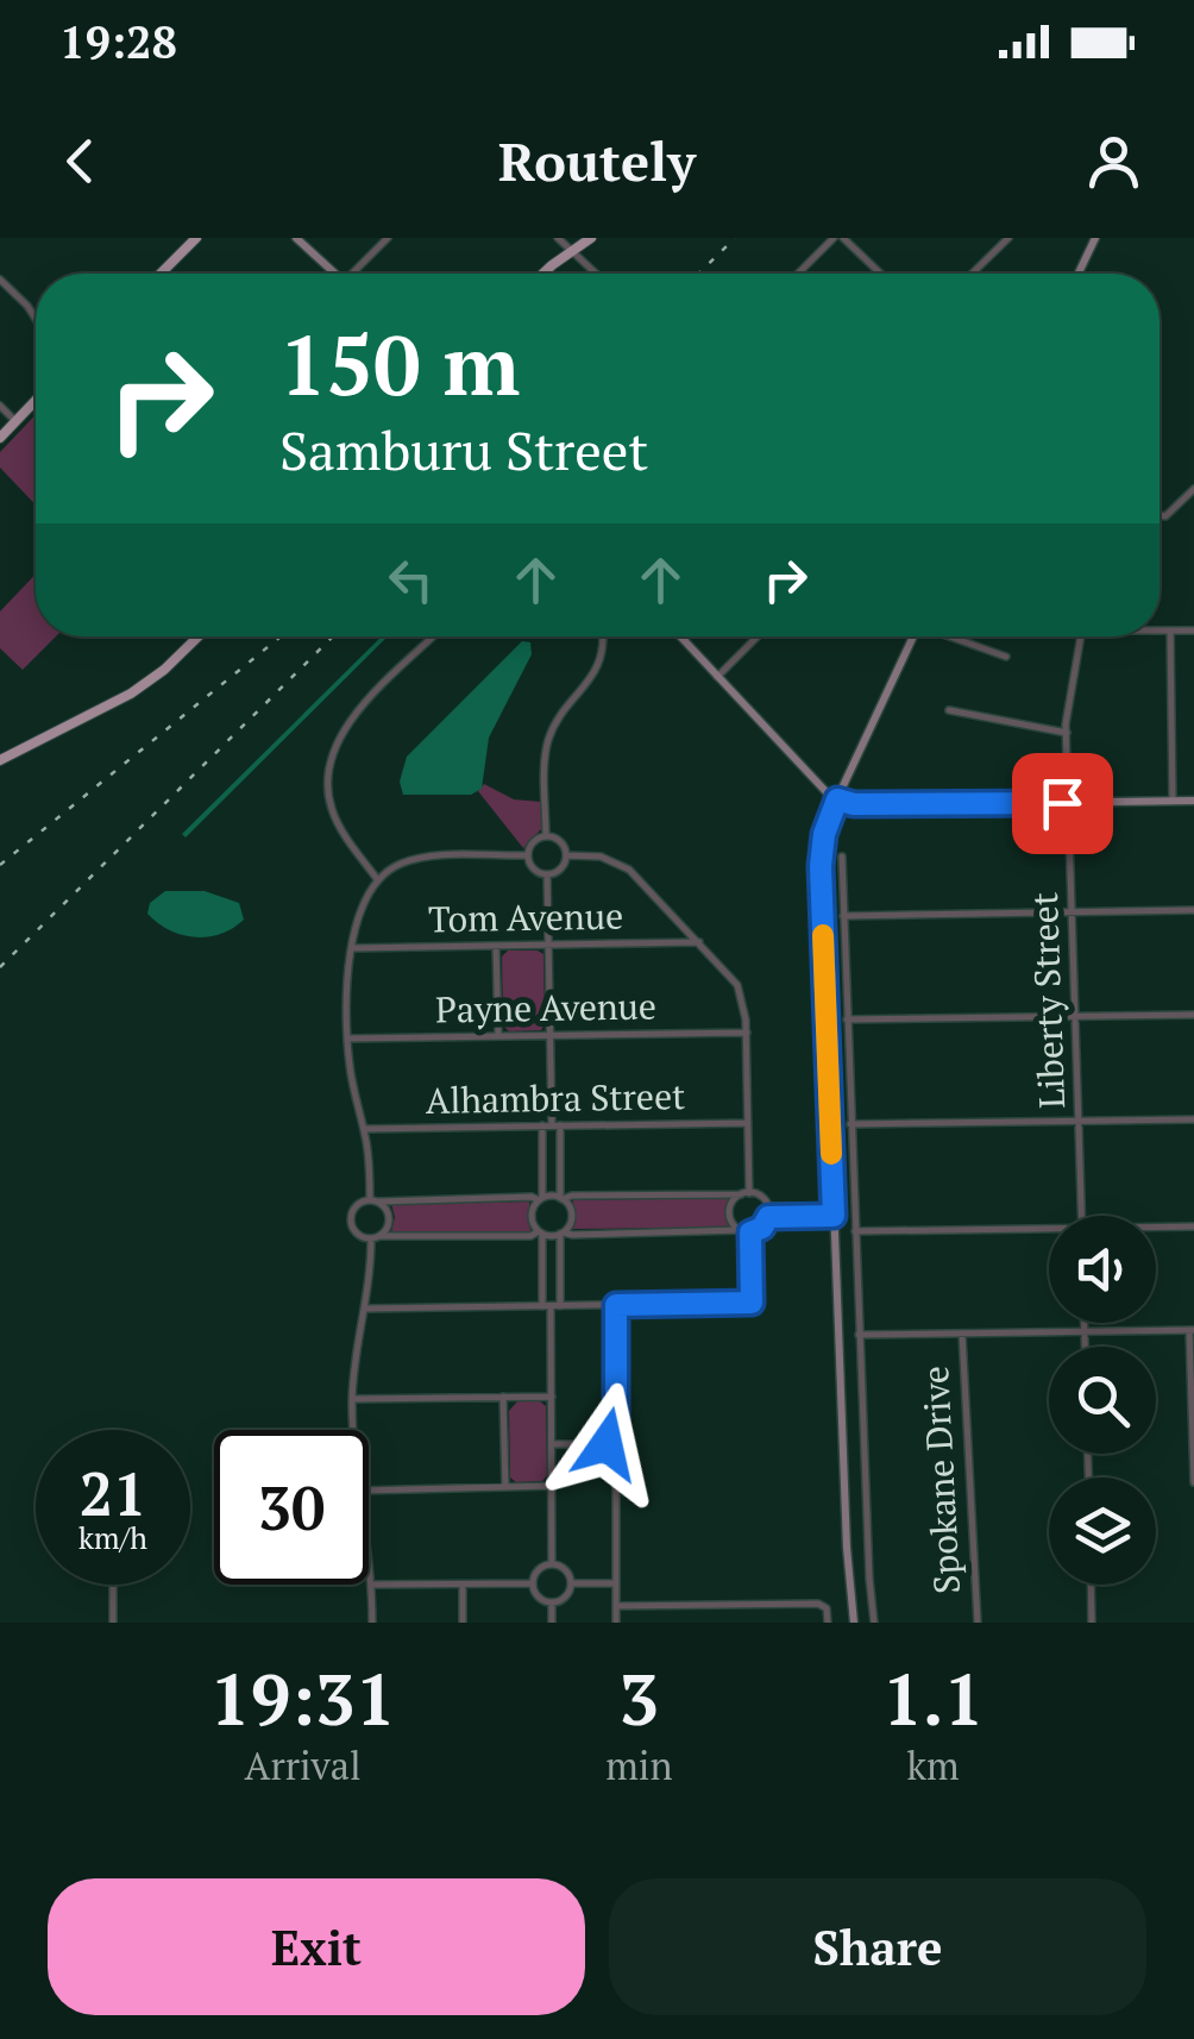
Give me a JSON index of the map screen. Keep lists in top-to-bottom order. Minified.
{"streets":{"street":["Tom Avenue","Liberty Street","Payne Avenue","Alhambra Street","Spokane Drive"]},"page":{"status":"19:28","header":"Routely","turn":["150 m","Samburu Street"],"speed":"21 km/h","limit":"30","eta":["19:31","Arrival","3","min","1.1","km"],"buttons":["Exit","Share"]}}
